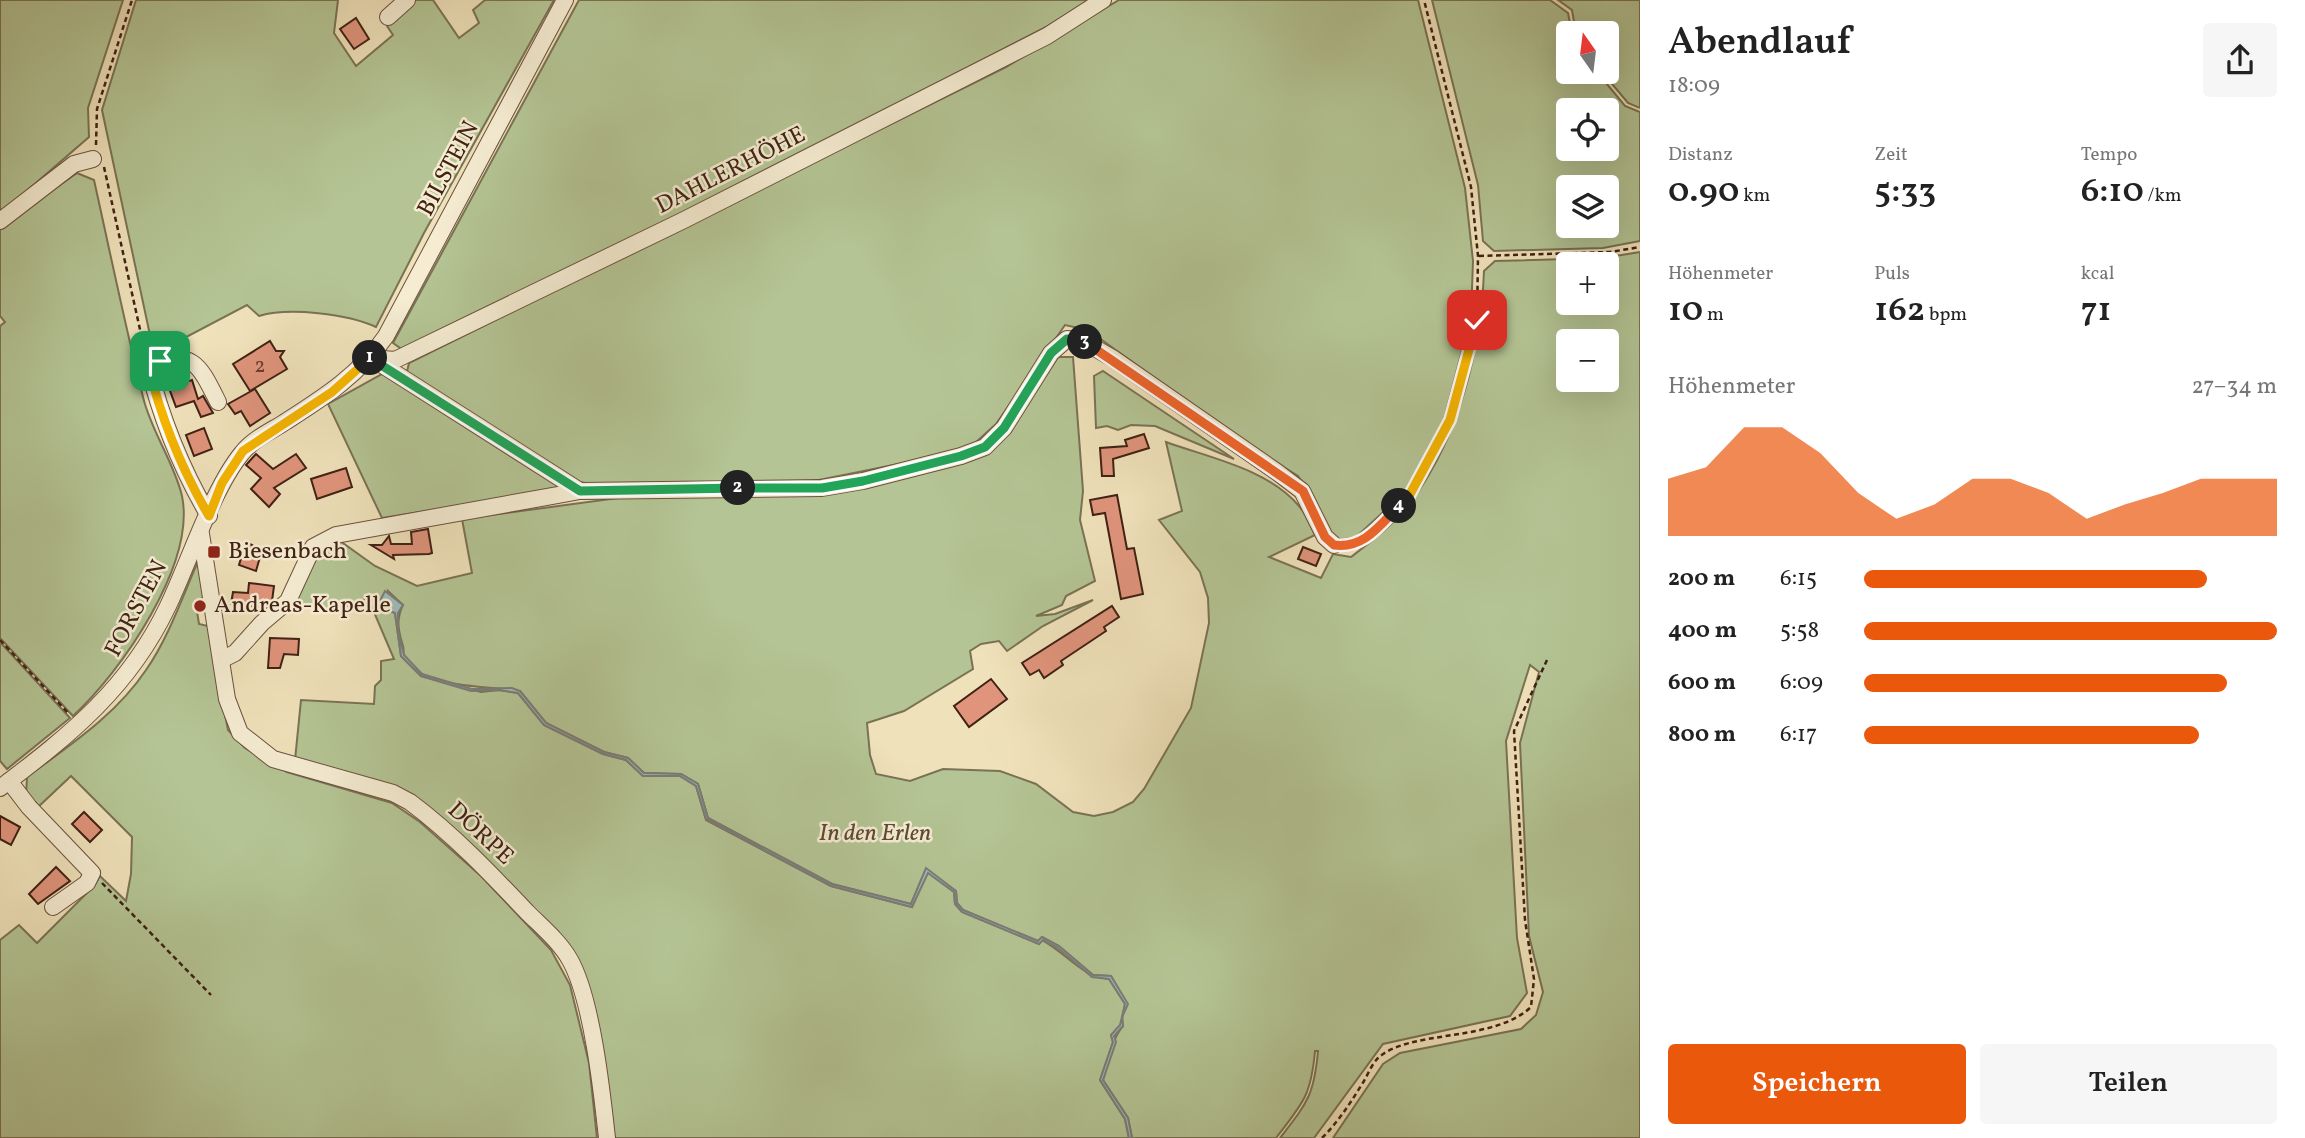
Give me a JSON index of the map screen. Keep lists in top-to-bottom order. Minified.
{"streets":{"street":["BILSTEIN","DAHLERHÖHE","FORSTEN","DÖRPE"]},"crossings":[["BILSTEIN","DAHLERHÖHE"]],"parks":["In den Erlen"],"places":{"transit":["Biesenbach"],"other":["Andreas-Kapelle"]},"house_numbers":["2"],"north":"top","page":{"heading":["Abendlauf","18:09"],"map_buttons":["+","−"],"stats":[["Distanz","0.90 km"],["Zeit","5:33"],["Tempo","6:10 /km"],["Höhenmeter","10 m"],["Puls","162 bpm"],["kcal","71"]],"pins":["3","1","2","4"],"chart":["Höhenmeter","27–34 m"],"list":[{"name":"200 m","note":"6:15"},{"name":"400 m","note":"5:58"},{"name":"600 m","note":"6:09"},{"name":"800 m","note":"6:17"}],"buttons":["Speichern","Teilen"]}}
